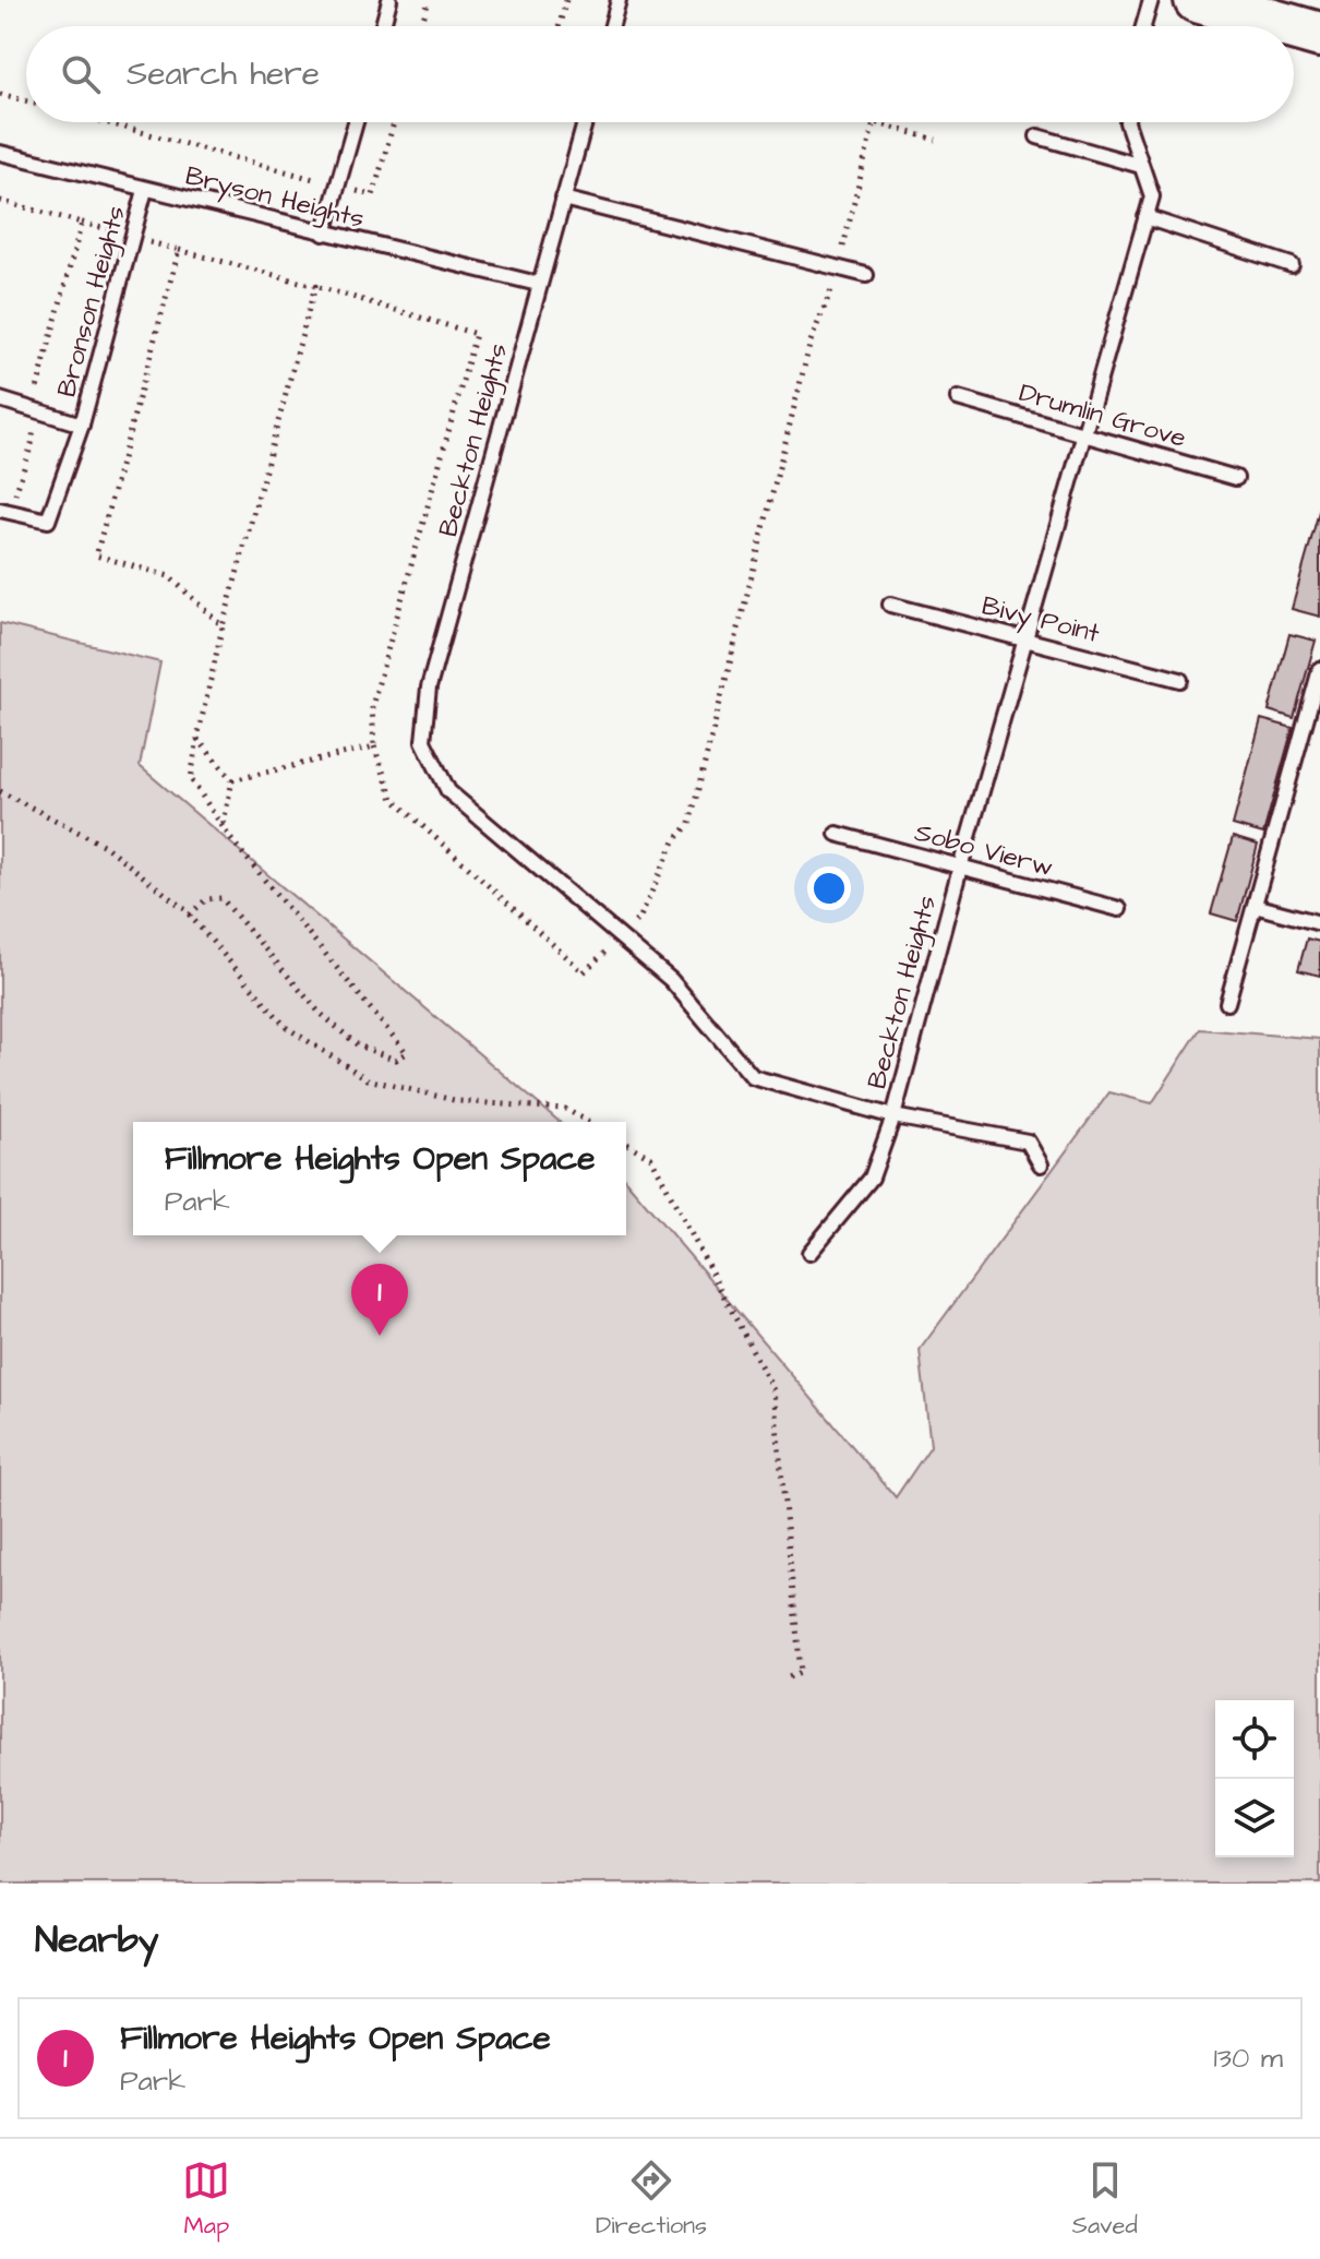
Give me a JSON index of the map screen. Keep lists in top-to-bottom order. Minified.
{"streets":{"lane":["Bryson Heights","Bronson Heights","Drumlin Grove","Beckton Heights","Bivy Point","Sobo Vierw"]},"crossings":[["Bryson Heights","Bronson Heights"],["Bryson Heights","Beckton Heights"],["Drumlin Grove","Beckton Heights"],["Beckton Heights","Bivy Point"],["Beckton Heights","Sobo Vierw"]],"page":{"search":"Search here","popup":["Fillmore Heights Open Space","Park"],"pins":"1","heading":"Nearby","list":[{"mark":"1","name":"Fillmore Heights Open Space","note":"Park","value":"130 m"}],"nav":["Map","Directions","Saved"]}}
